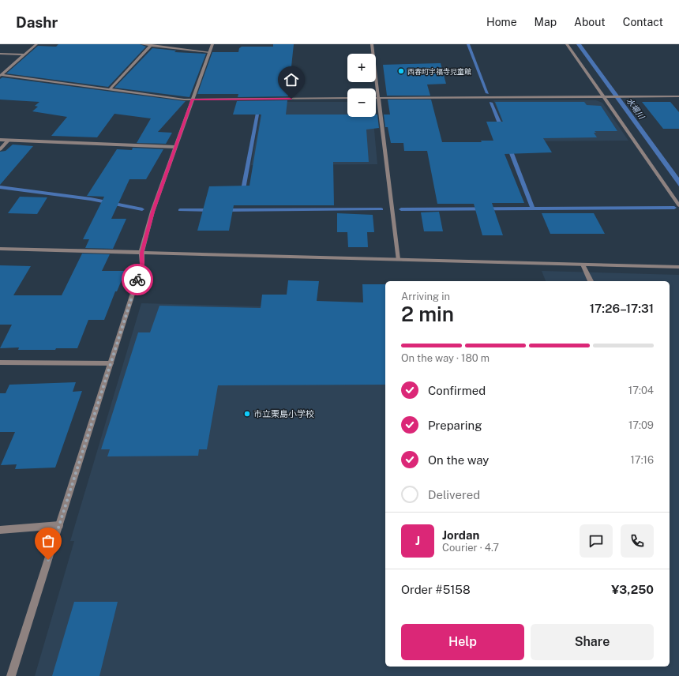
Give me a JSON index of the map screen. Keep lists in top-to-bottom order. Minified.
{"water":["水場川"],"places":["西春町宇福寺児童館","市立栗島小学校"],"page":{"header":"Dashr","nav":["Home","Map","About","Contact"],"map_buttons":["+","−"],"heading":["2 min","Arriving in","17:26–17:31"],"panel":["Jordan","Courier · 4.7","Order #5158","¥3,250"],"bar":"On the way · 180 m","list":[["Confirmed","17:04"],["Preparing","17:09"],["On the way","17:16"],"Delivered"],"round":"J","buttons":["Help","Share"]}}
